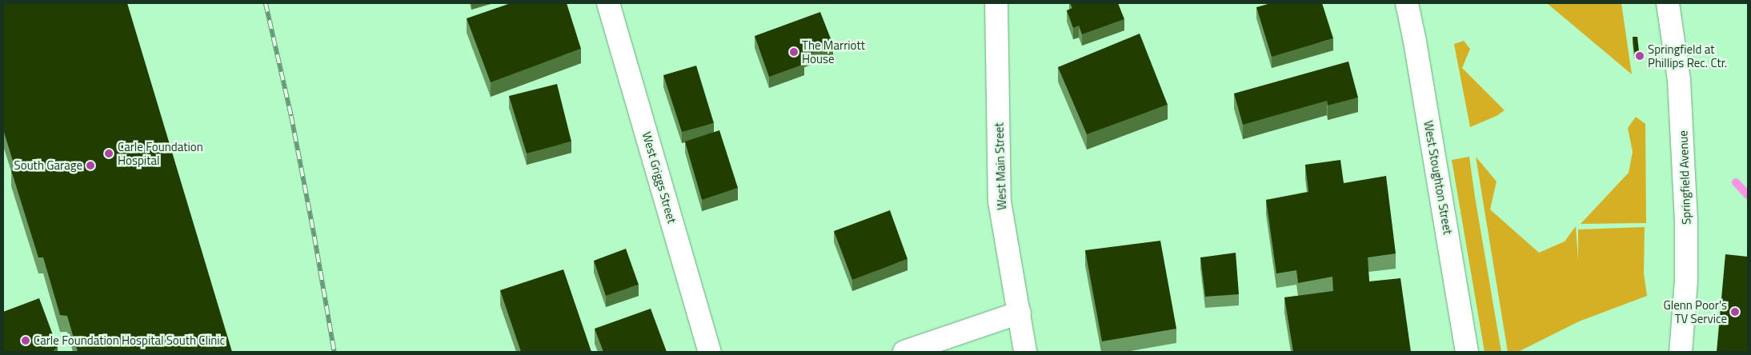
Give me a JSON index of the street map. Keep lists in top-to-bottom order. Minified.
{"streets":{"street":["West Main Street","West Griggs Street","West Stoughton Street","Springfield Avenue"]},"places":["The Marriott House","Springfield at Phillips Rec. Ctr.","Carle Foundation Hospital","South Garage","Glenn Poor's TV Service","Carle Foundation Hospital South Clinic"]}
